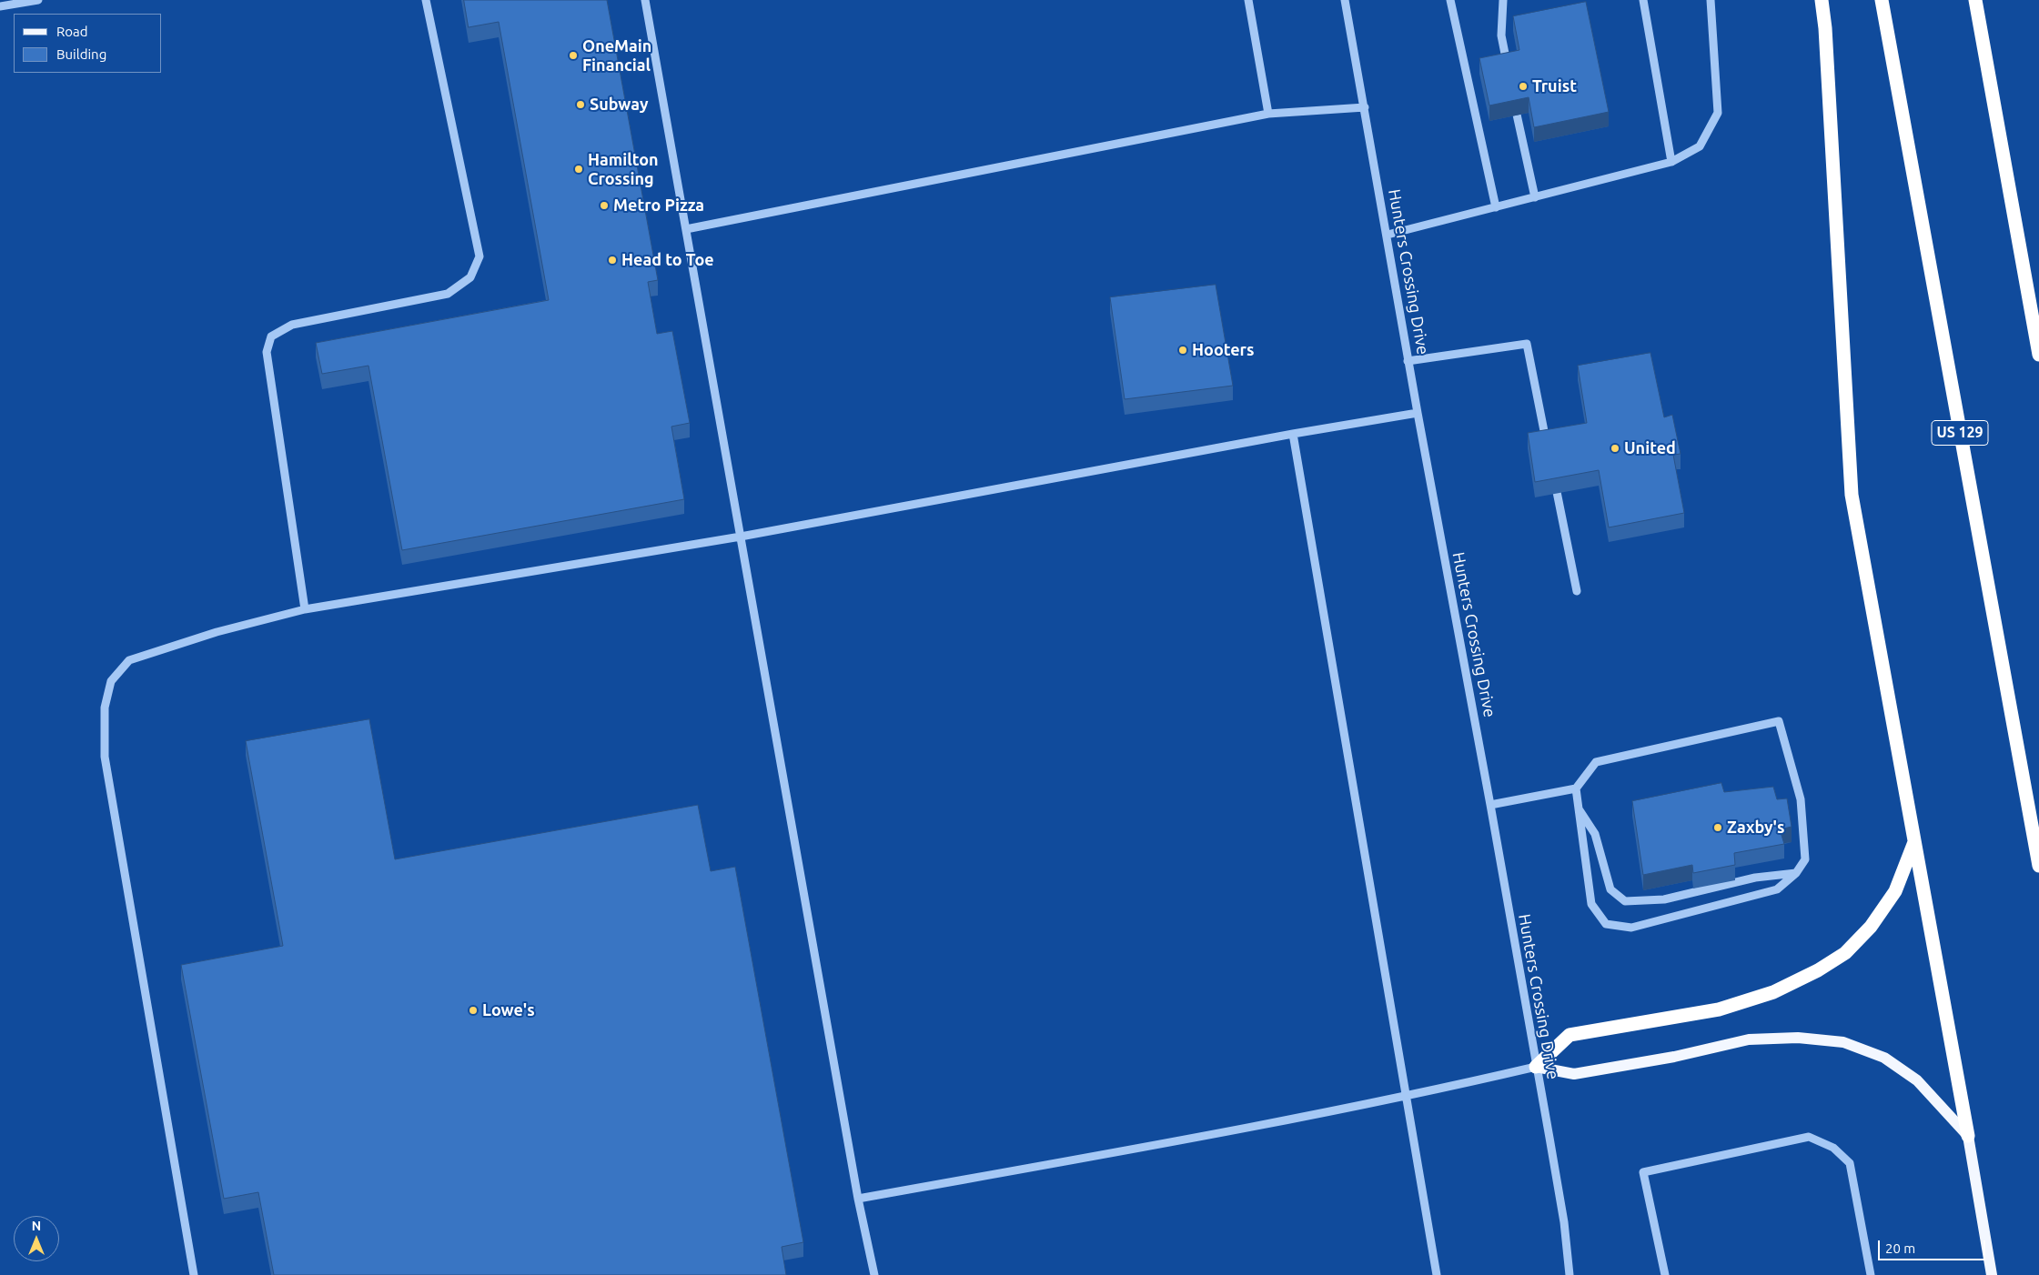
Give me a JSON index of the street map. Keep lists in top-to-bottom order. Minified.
{"streets":{"highway":["US 129"],"street":["Hunters Crossing Drive"]},"places":["OneMain Financial","Truist","Subway","Hamilton Crossing","Metro Pizza","Head to Toe","Hooters","United","Zaxby's","Lowe's"],"legend":["Road","Building"],"scale_bar":"20 m","north":"top"}
